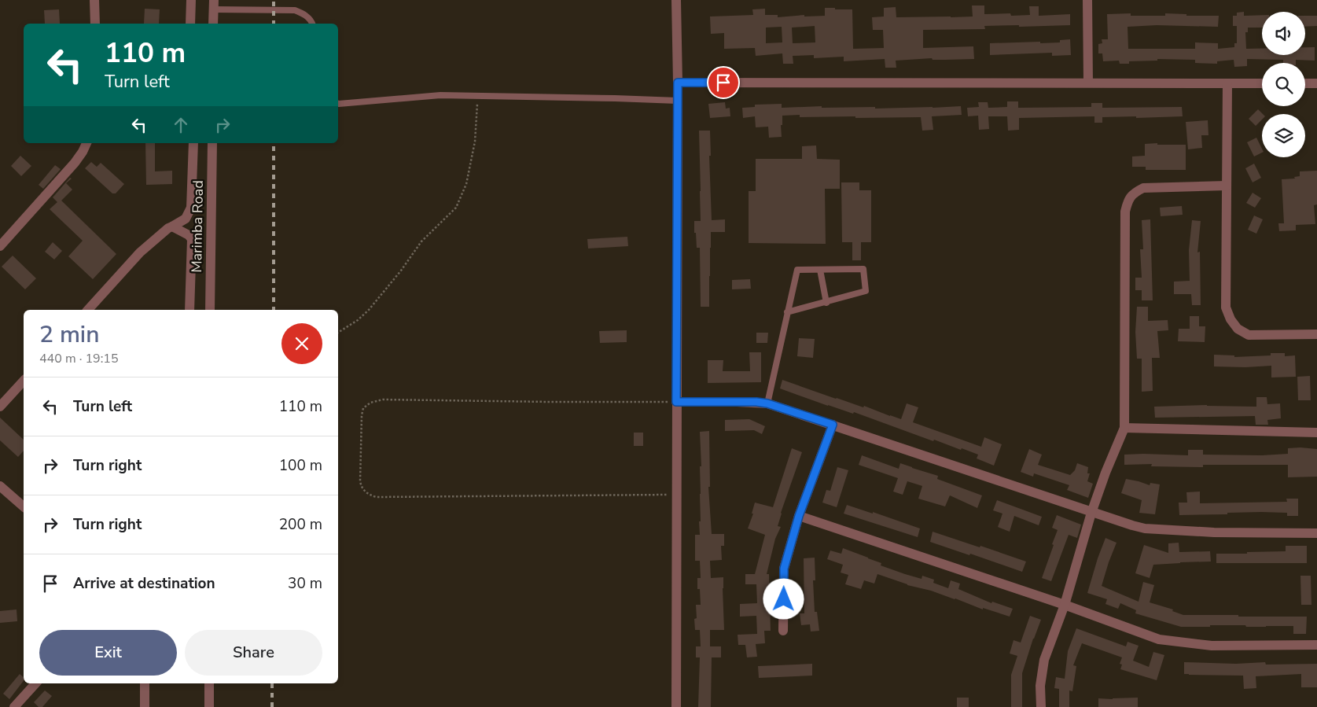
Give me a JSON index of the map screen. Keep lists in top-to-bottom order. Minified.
{"streets":{"street":["Marimba Road"]},"page":{"turn":["110 m","Turn left"],"heading":["2 min","440 m · 19:15"],"list":[{"name":"Turn left","value":"110 m"},{"name":"Turn right","value":"100 m"},{"name":"Turn right","value":"200 m"},{"name":"Arrive at destination","value":"30 m"}],"buttons":["Exit","Share"]}}
